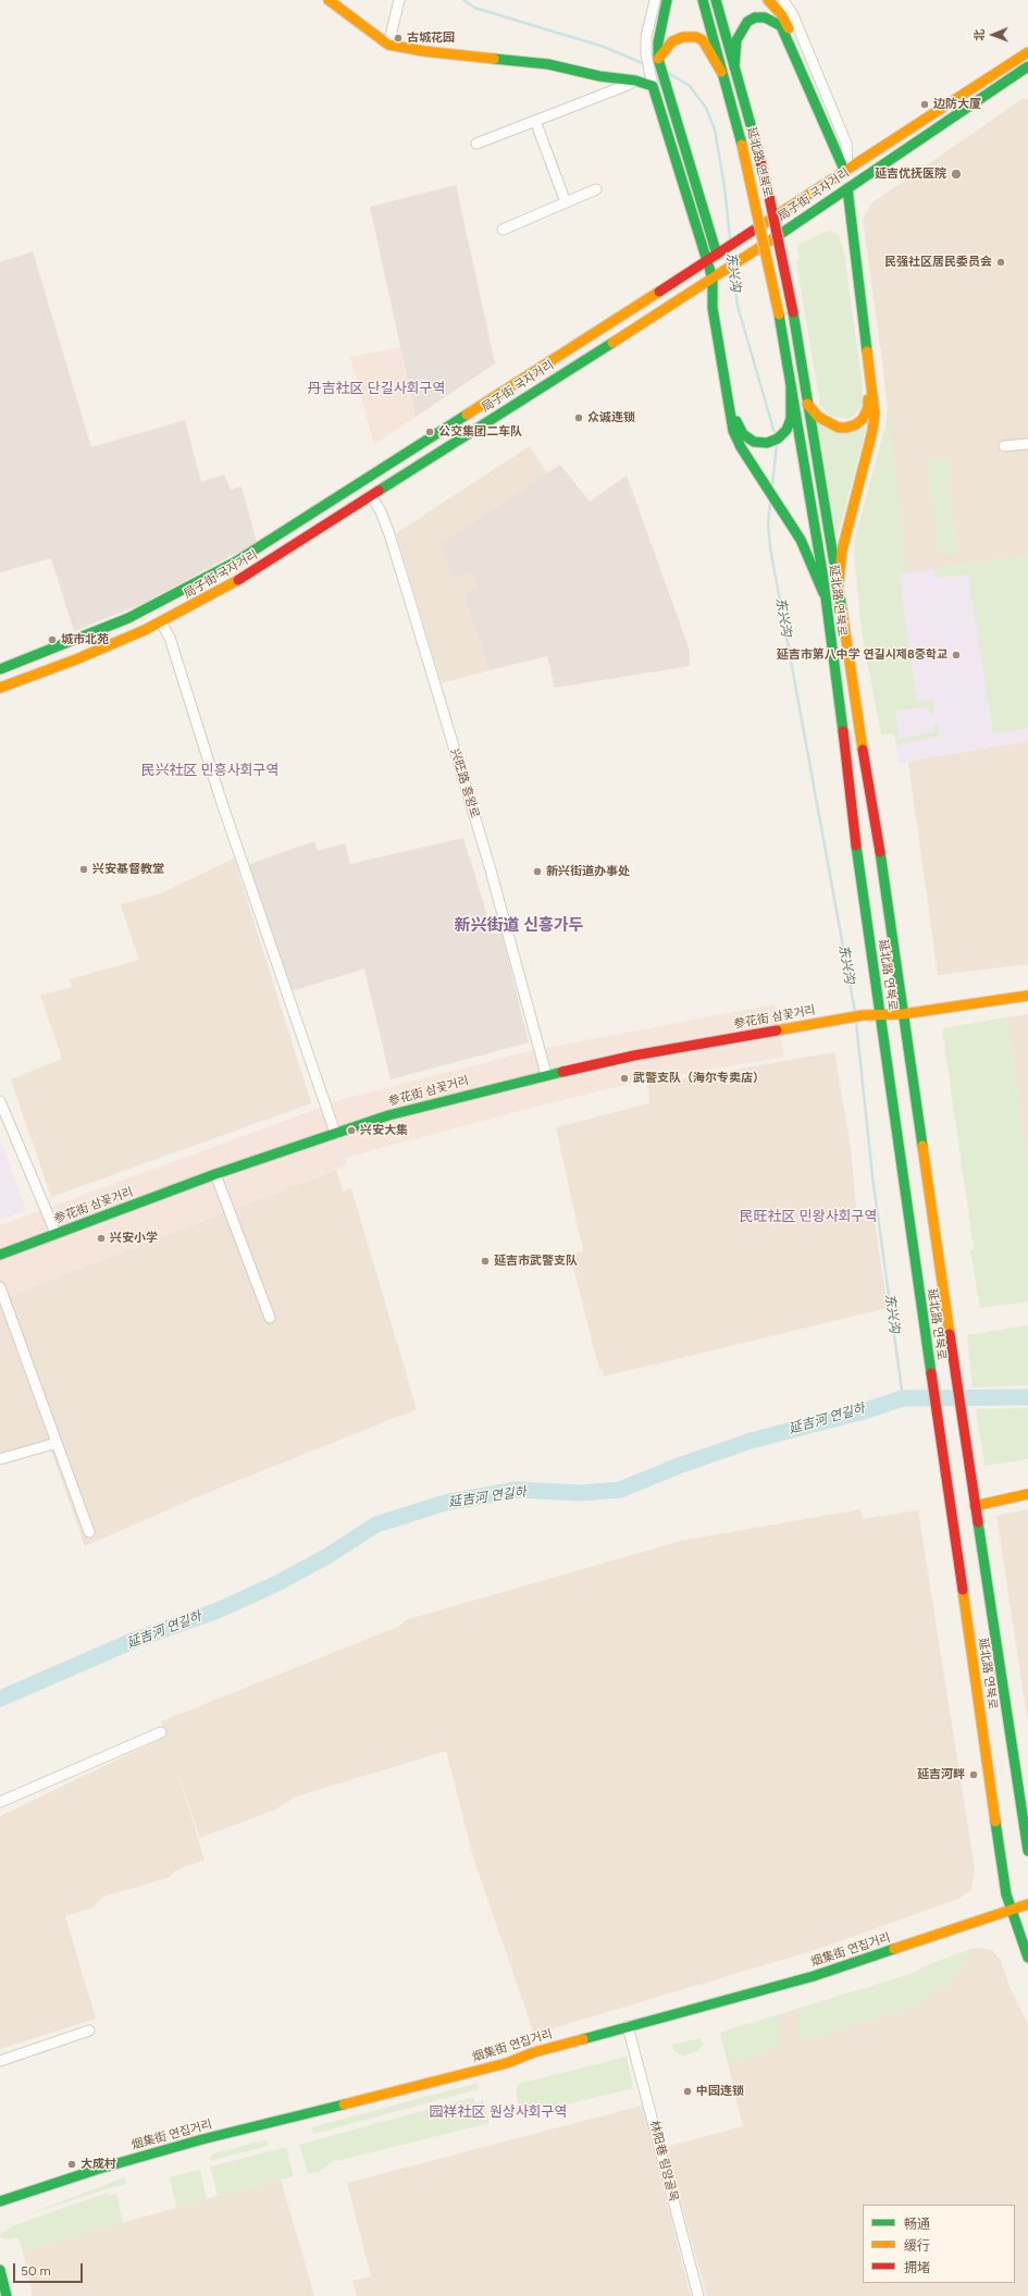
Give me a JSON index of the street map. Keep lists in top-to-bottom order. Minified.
{"streets":{"main road":["延北路 연북로","局子街 국자거리","参花街 삼꽃거리","烟集街 연집거리"],"street":["兴旺路 흥왕로","林阳巷 림양골목"]},"crossings":[["延北路 연북로","参花街 삼꽃거리"],["延北路 연북로","烟集街 연집거리"],["局子街 국자거리","兴旺路 흥왕로"],["兴旺路 흥왕로","参花街 삼꽃거리"],["烟集街 연집거리","林阳巷 림양골목"]],"districts":["丹吉社区 단길사회구역","民兴社区 민흥사회구역","新兴街道 신흥가두","民旺社区 민왕사회구역","园祥社区 원상사회구역"],"water":["东兴沟","延吉河 연길하"],"places":["古城花园","边防大厦","延吉优抚医院","民强社区居民委员会","众诚连锁","公交集团二车队","城市北苑","延吉市第八中学 연길시제8중학교","兴安基督教堂","新兴街道办事处","武警支队（海尔专卖店）","兴安大集","兴安小学","延吉市武警支队","延吉河畔","中园连锁","大成村"],"legend":["畅通","缓行","拥堵"],"scale_bar":"50 m","north":"left"}
